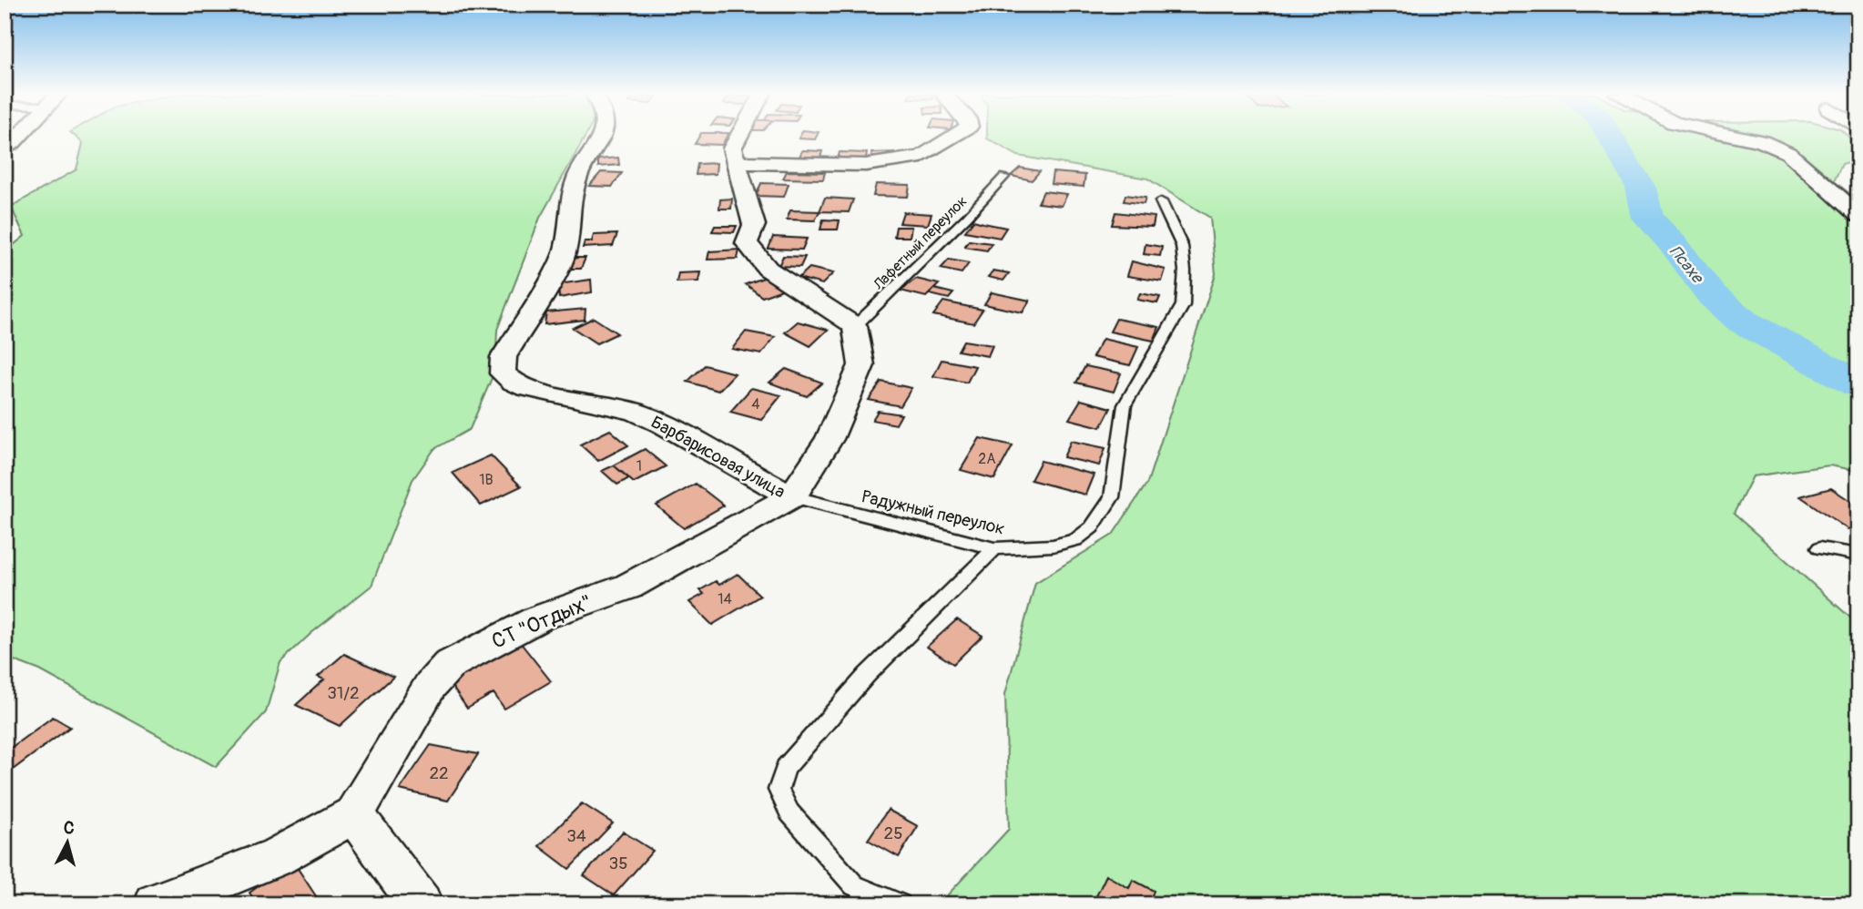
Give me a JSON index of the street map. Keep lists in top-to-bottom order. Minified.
{"streets":{"street":["Барбарисовая улица","СТ \"Отдых\""],"lane":["Лафетный переулок","Радужный переулок"]},"crossings":[["Барбарисовая улица","Радужный переулок"],["Барбарисовая улица","СТ \"Отдых\""],["Радужный переулок","СТ \"Отдых\""]],"water":["Псахе"],"house_numbers":["4","2А","1","1В","14","31/2","22","25","34","35"],"north":"top"}
